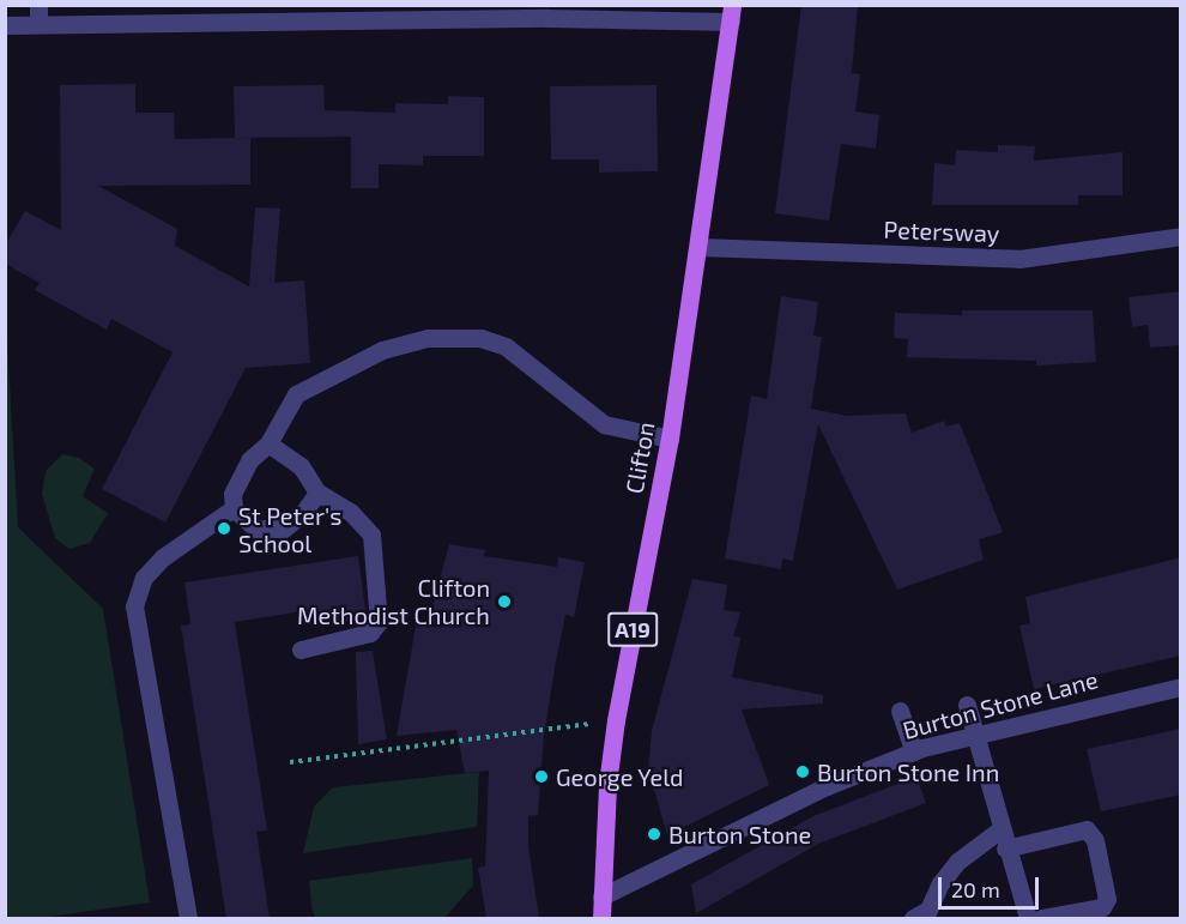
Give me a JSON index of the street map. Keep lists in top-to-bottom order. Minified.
{"streets":{"main road":["Clifton","A19"],"street":["Petersway","Burton Stone Lane"]},"crossings":[["Petersway","Clifton"],["Clifton","Burton Stone Lane"]],"places":["St Peter's School","Clifton Methodist Church","Burton Stone Inn","George Yeld","Burton Stone"],"scale_bar":"20 m"}
